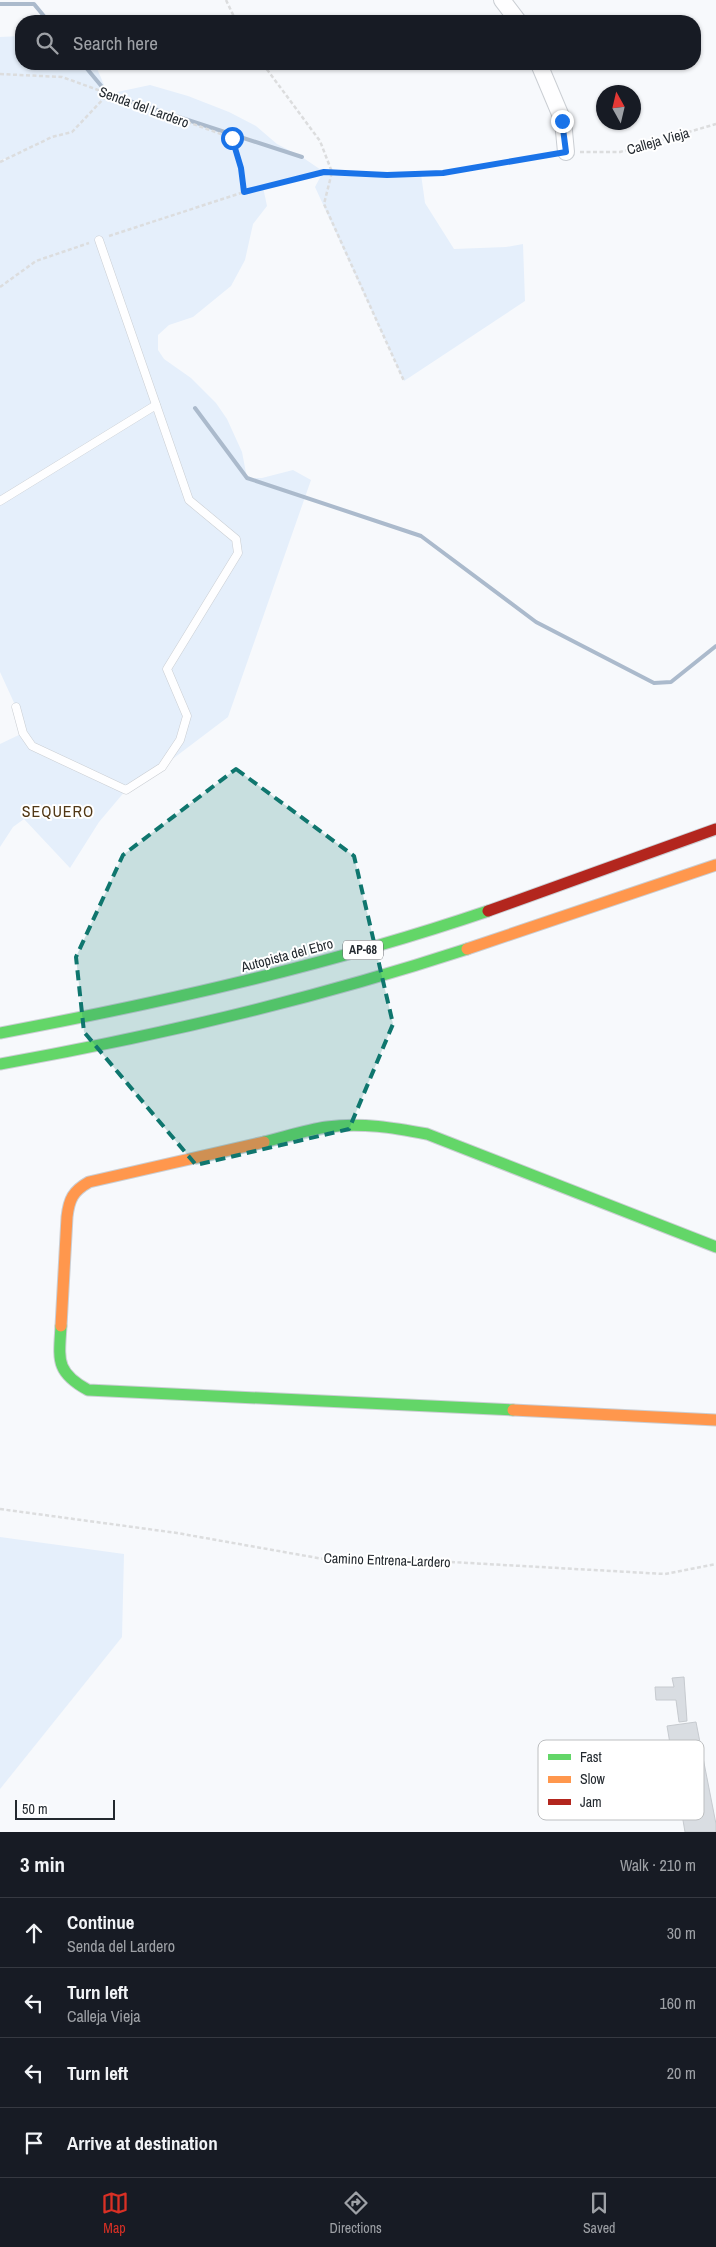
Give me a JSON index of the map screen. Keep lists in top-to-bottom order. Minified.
{"streets":{"main road":["AP-68","Autopista del Ebro"],"path":["Senda del Lardero","Calleja Vieja","Camino Entrena-Lardero"]},"crossings":[["Senda del Lardero","Calleja Vieja"]],"districts":["SEQUERO"],"legend":["Fast","Slow","Jam"],"scale_bar":"50 m","north":"top","page":{"search":"Search here","scale":"50 m","heading":["3 min","Walk · 210 m"],"list":[["Continue","Senda del Lardero","30 m"],["Turn left","Calleja Vieja","160 m"],["Turn left","20 m"],"Arrive at destination"],"nav":["Map","Directions","Saved"]}}
